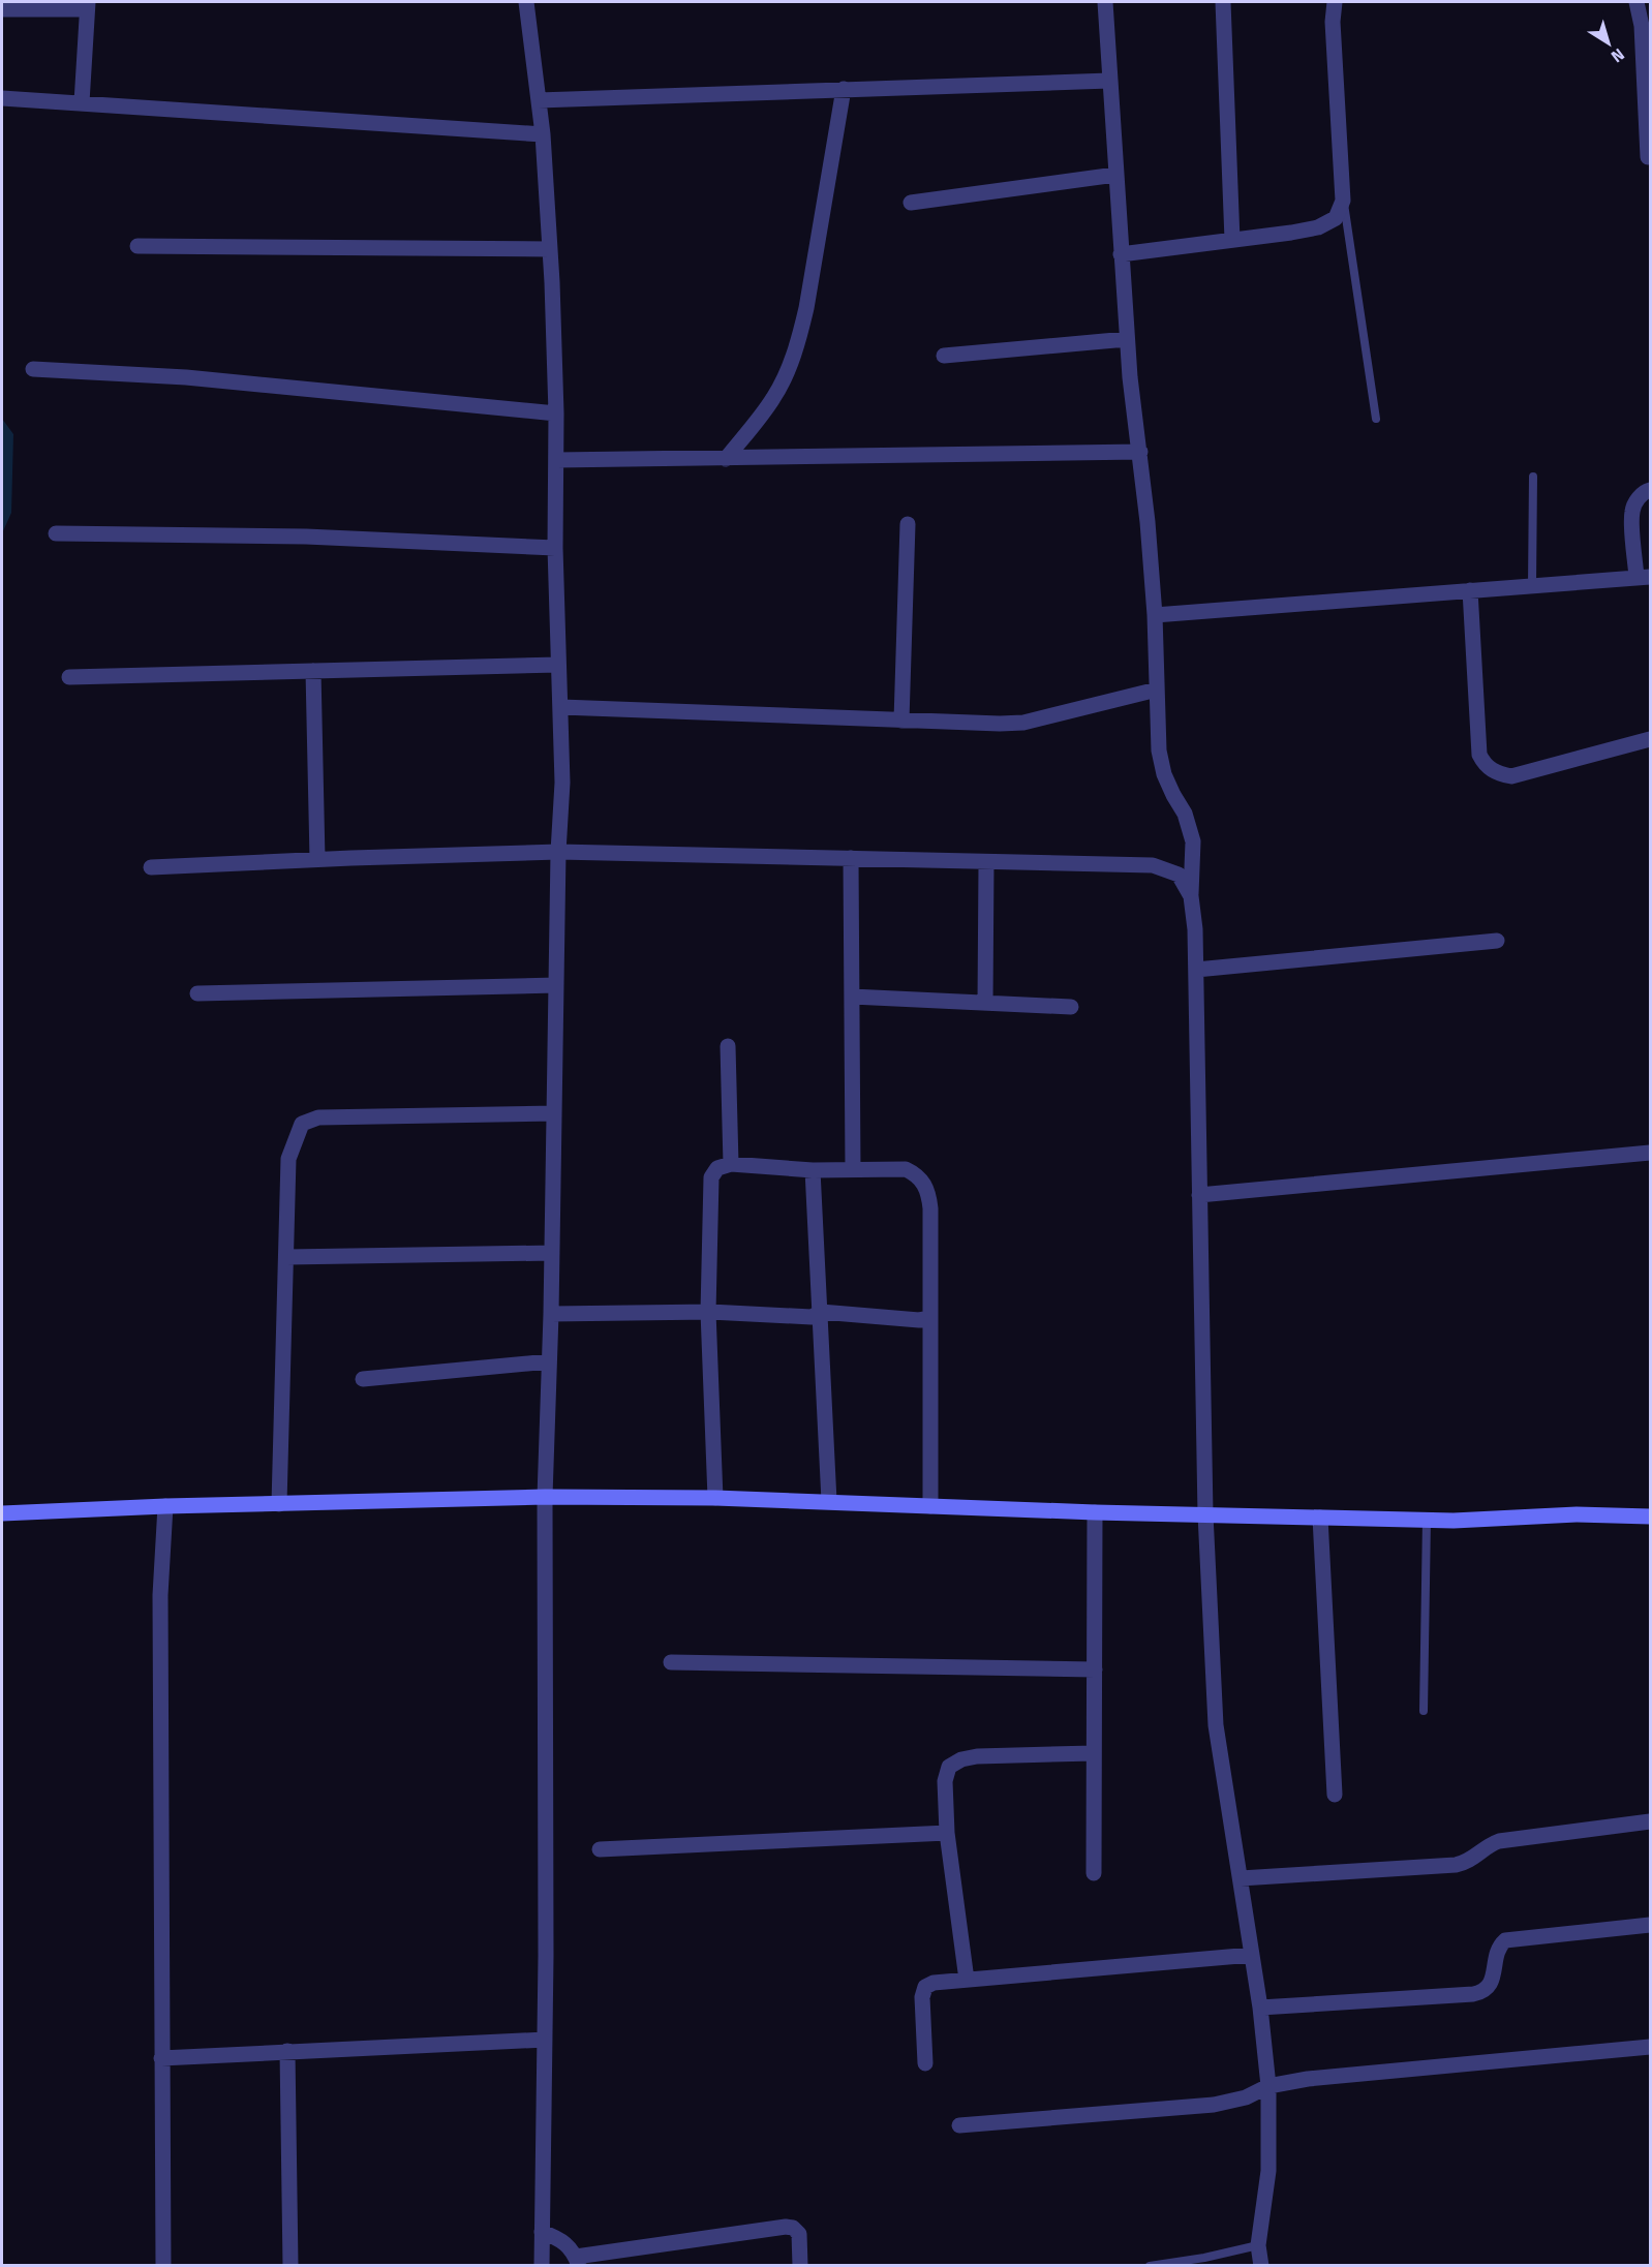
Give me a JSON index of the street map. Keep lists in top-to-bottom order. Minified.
{"north":"bottom right"}
